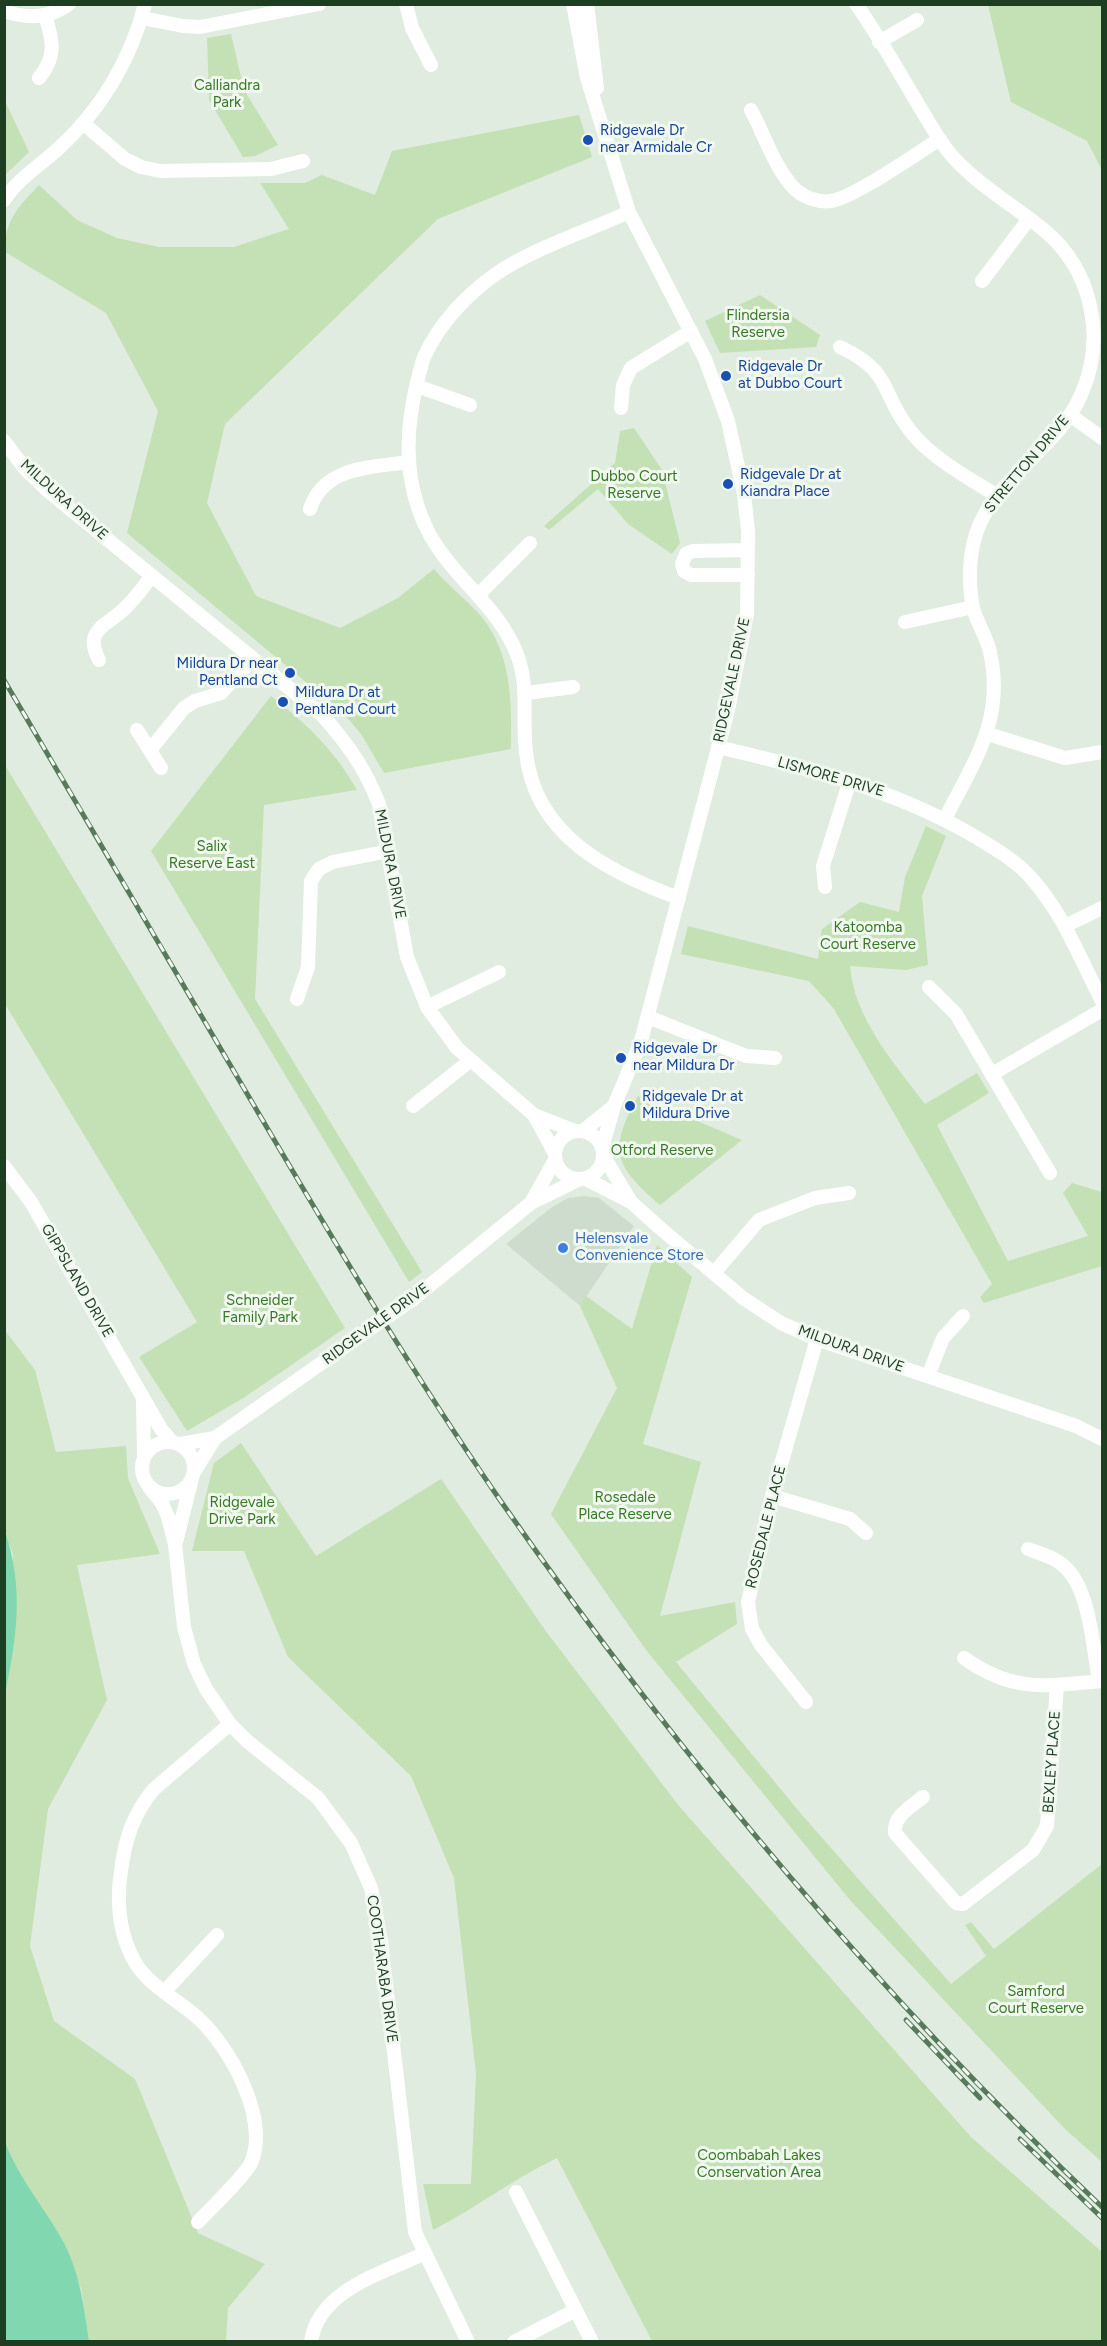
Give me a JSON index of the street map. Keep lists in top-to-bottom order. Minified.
{"streets":{"street":["STRETTON DRIVE","MILDURA DRIVE","RIDGEVALE DRIVE","LISMORE DRIVE","GIPPSLAND DRIVE","ROSEDALE PLACE","BEXLEY PLACE","COOTHARABA DRIVE"]},"crossings":[["STRETTON DRIVE","LISMORE DRIVE"],["MILDURA DRIVE","RIDGEVALE DRIVE"],["MILDURA DRIVE","ROSEDALE PLACE"],["RIDGEVALE DRIVE","LISMORE DRIVE"],["RIDGEVALE DRIVE","GIPPSLAND DRIVE"],["RIDGEVALE DRIVE","COOTHARABA DRIVE"],["GIPPSLAND DRIVE","COOTHARABA DRIVE"]],"parks":["Calliandra Park","Flindersia Reserve","Dubbo Court Reserve","Salix Reserve East","Katoomba Court Reserve","Otford Reserve","Schneider Family Park","Rosedale Place Reserve","Ridgevale Drive Park","Samford Court Reserve","Coombabah Lakes Conservation Area"],"places":["Ridgevale Dr near Armidale Cr","Ridgevale Dr at Dubbo Court","Ridgevale Dr at Kiandra Place","Mildura Dr near Pentland Ct","Mildura Dr at Pentland Court","Ridgevale Dr near Mildura Dr","Ridgevale Dr at Mildura Drive","Helensvale Convenience Store"]}
